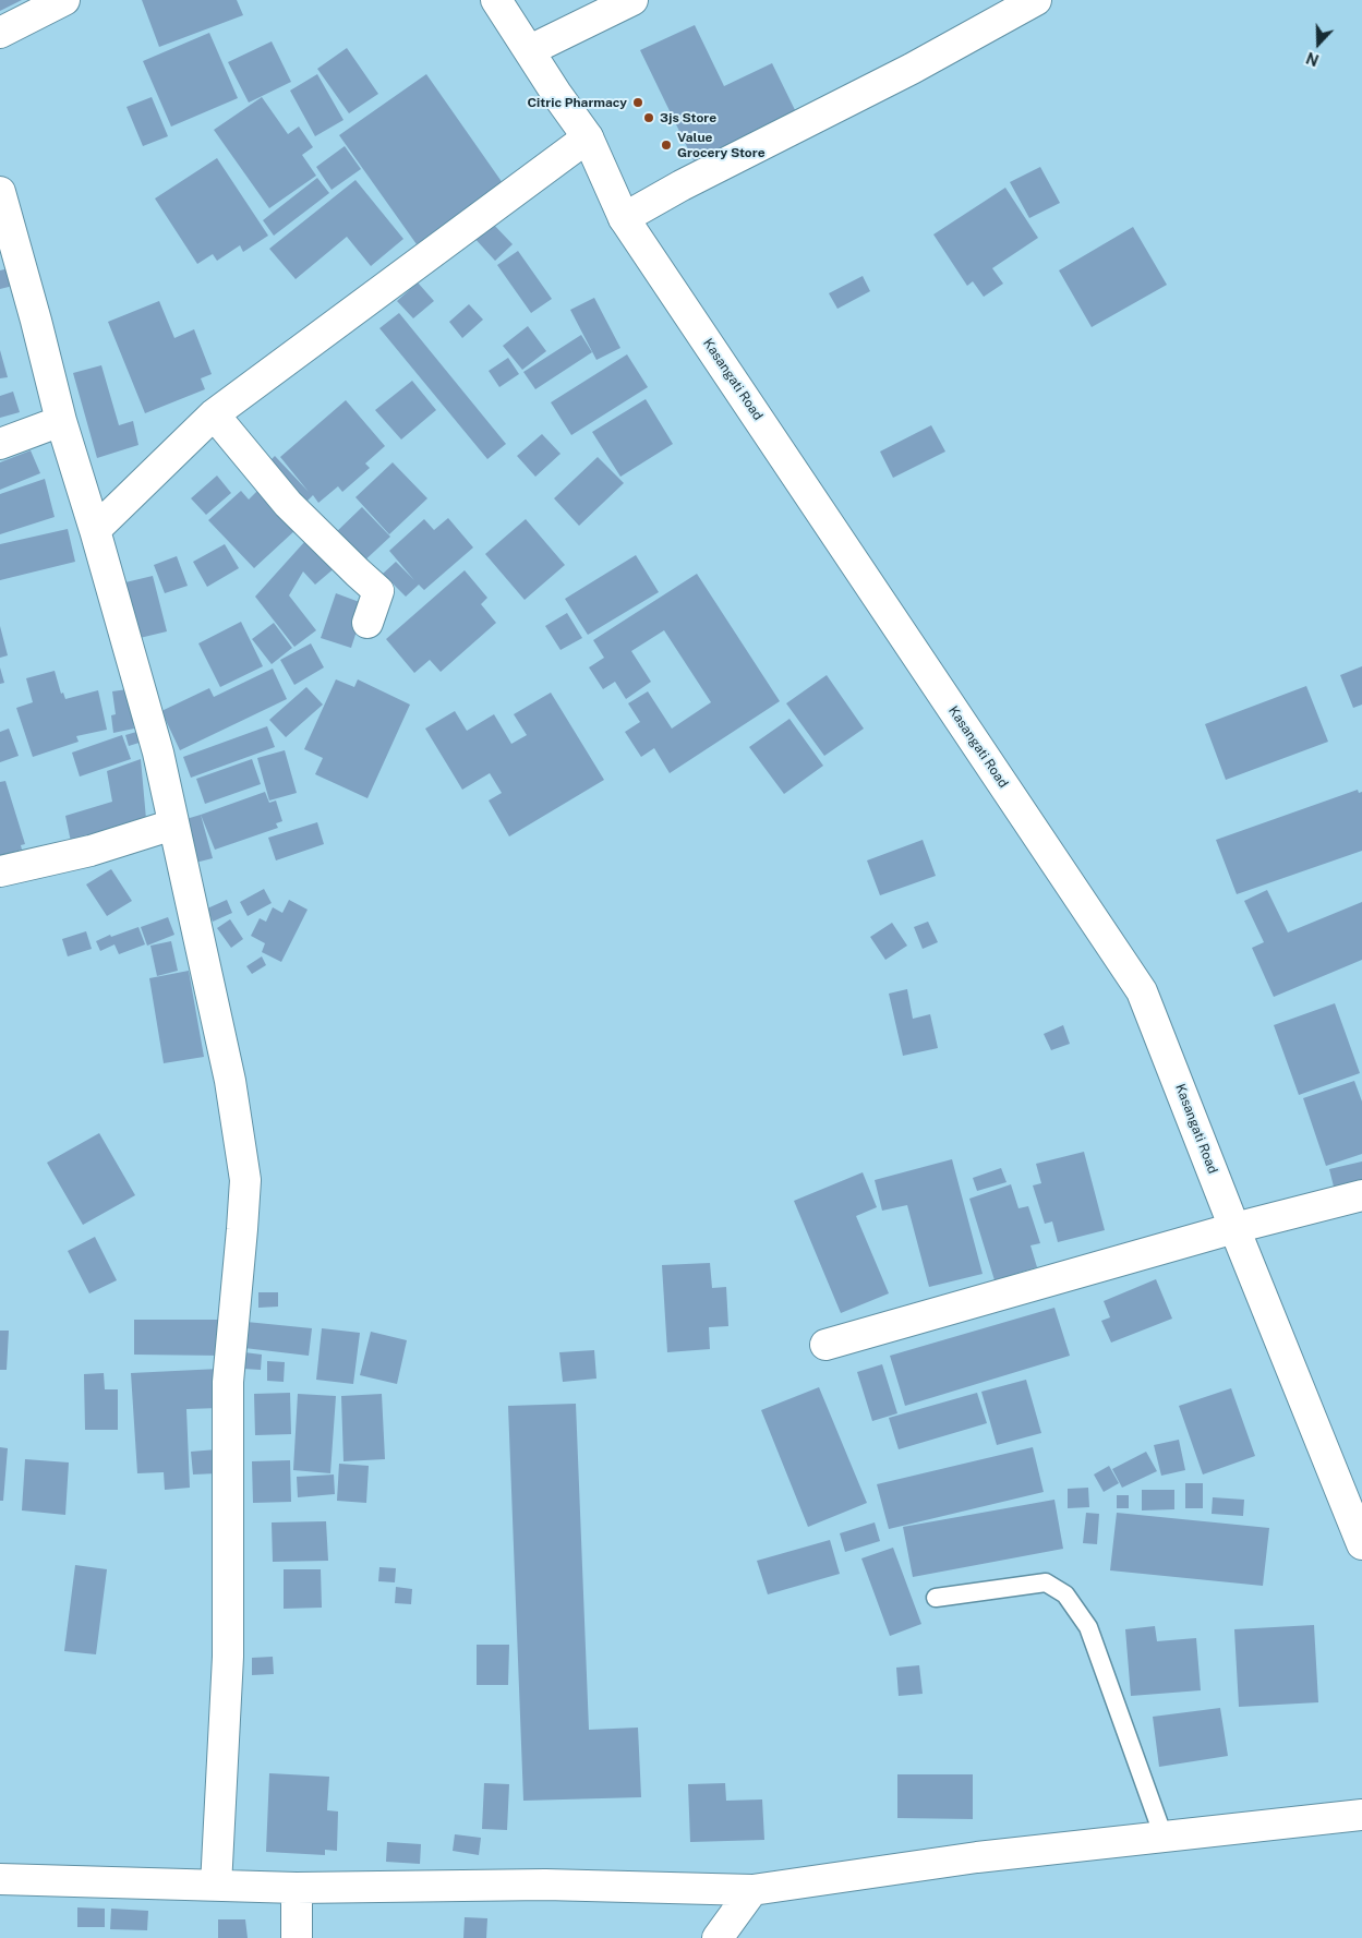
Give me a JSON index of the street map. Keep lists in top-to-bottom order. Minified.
{"streets":{"street":["Kasangati Road"]},"places":["Citric Pharmacy","3js Store","Value Grocery Store"],"north":"bottom"}
